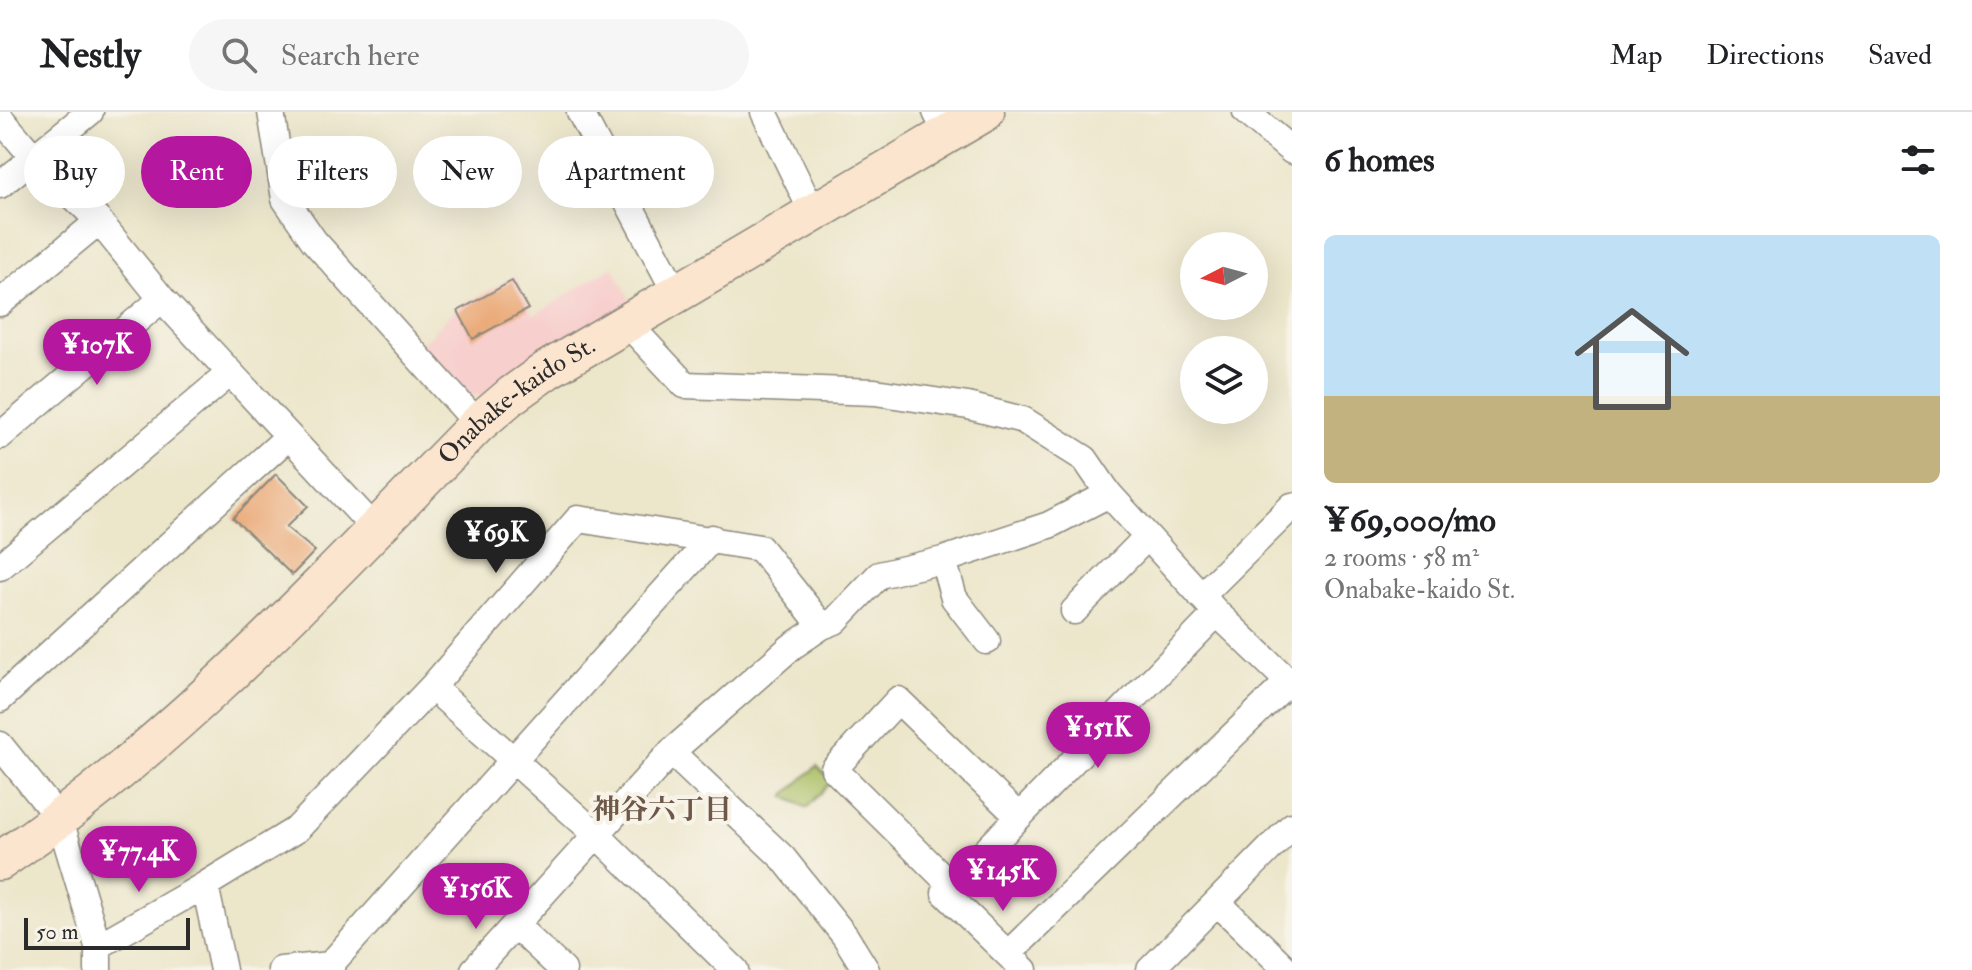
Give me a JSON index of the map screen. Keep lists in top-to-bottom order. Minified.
{"streets":{"street":["Onabake-kaido St."]},"districts":["神谷六丁目"],"scale_bar":"50 m","north":"left","page":{"header":"Nestly","search":"Search here","nav":["Map","Directions","Saved"],"heading":"6 homes","chip":["Buy","Rent","Filters","New","Apartment"],"list":[{"name":"¥69,000/mo","note":"2 rooms · 58 m² · Onabake-kaido St."}],"price":["¥107K","¥69K","¥151K","¥77.4K","¥145K","¥156K"],"scale":"50 m"}}
